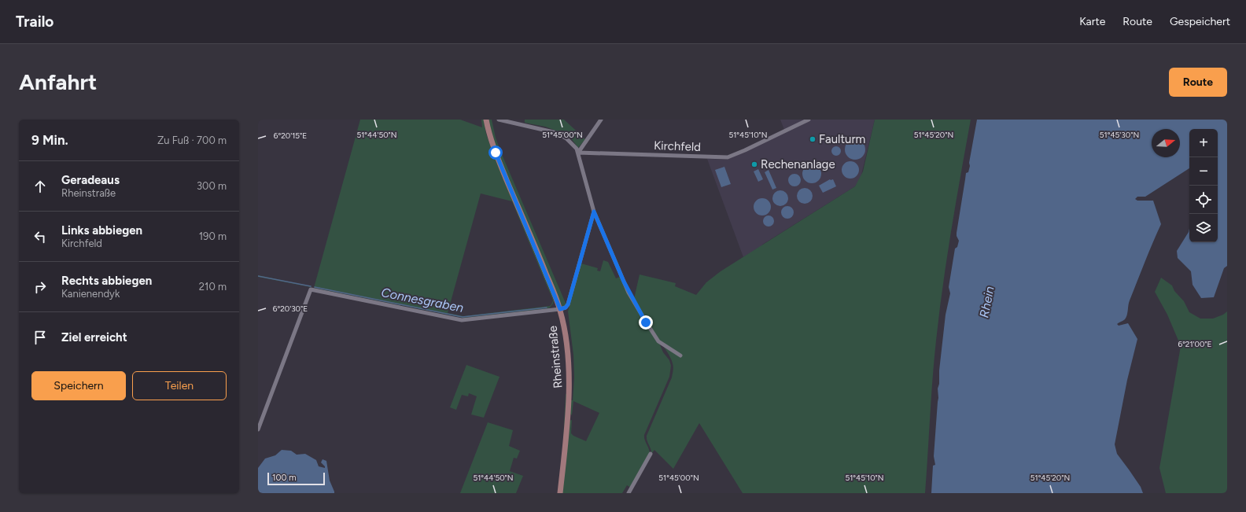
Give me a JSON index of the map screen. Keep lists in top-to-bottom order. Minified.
{"streets":{"main road":["Rheinstraße"],"street":["Kirchfeld"]},"water":["Connesgraben","Rhein"],"places":["Faulturm","Rechenanlage"],"scale_bar":"100 m","north":"right","page":{"header":"Trailo","nav":["Karte","Route","Gespeichert"],"buttons":["Route",["Speichern","Teilen"]],"title":"Anfahrt","heading":["9 Min.","Zu Fuß · 700 m"],"map_buttons":["+","−"],"list":[["Geradeaus","Rheinstraße","300 m"],["Links abbiegen","Kirchfeld","190 m"],["Rechts abbiegen","Kanienendyk","210 m"],"Ziel erreicht"],"scale":"100 m"},"coordinates":["51°44'50\"N","51°45'00\"N","51°45'10\"N","51°45'20\"N","51°45'30\"N","6°20'15\"E","6°20'30\"E","6°21'00\"E"]}
